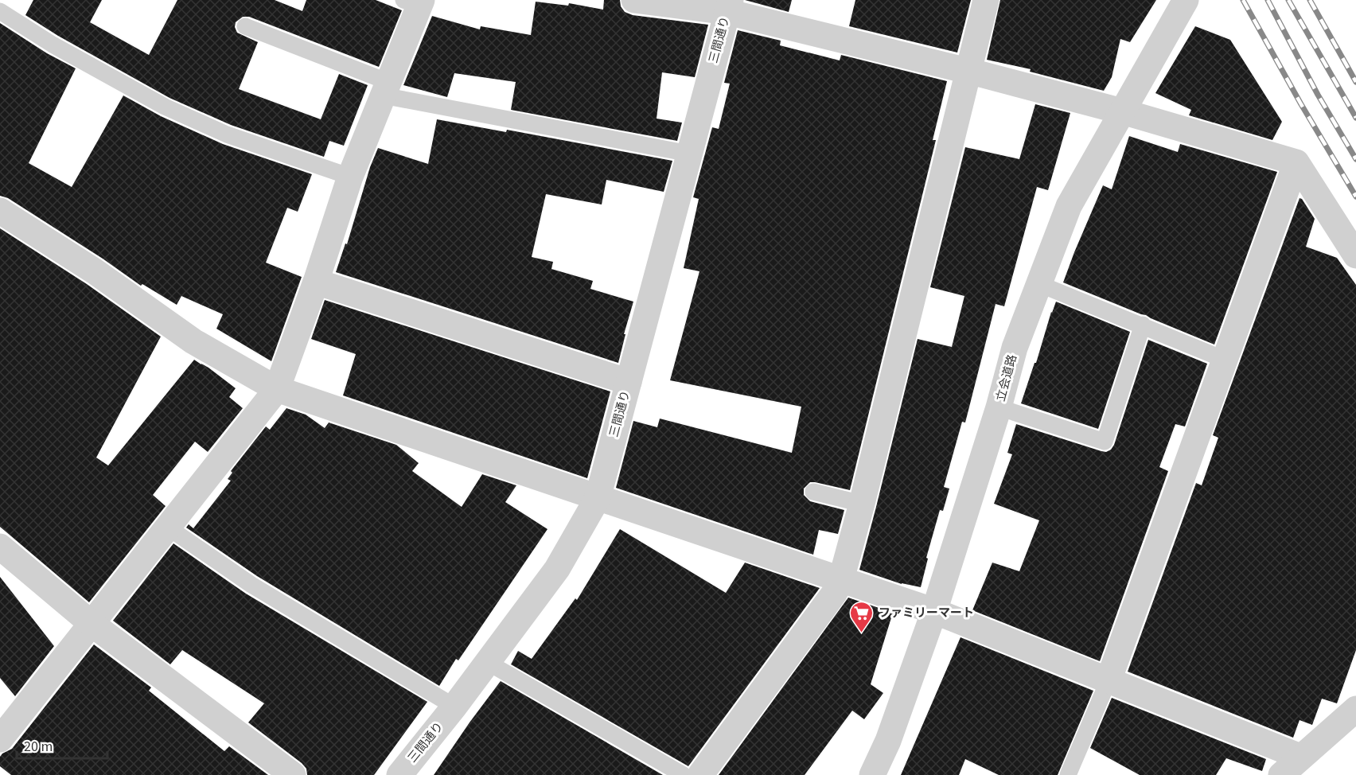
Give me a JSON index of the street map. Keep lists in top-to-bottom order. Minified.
{"streets":{"street":["三間通り","立会道路"]},"places":{"supermarket":["ファミリーマート"]},"scale_bar":"20 m"}
